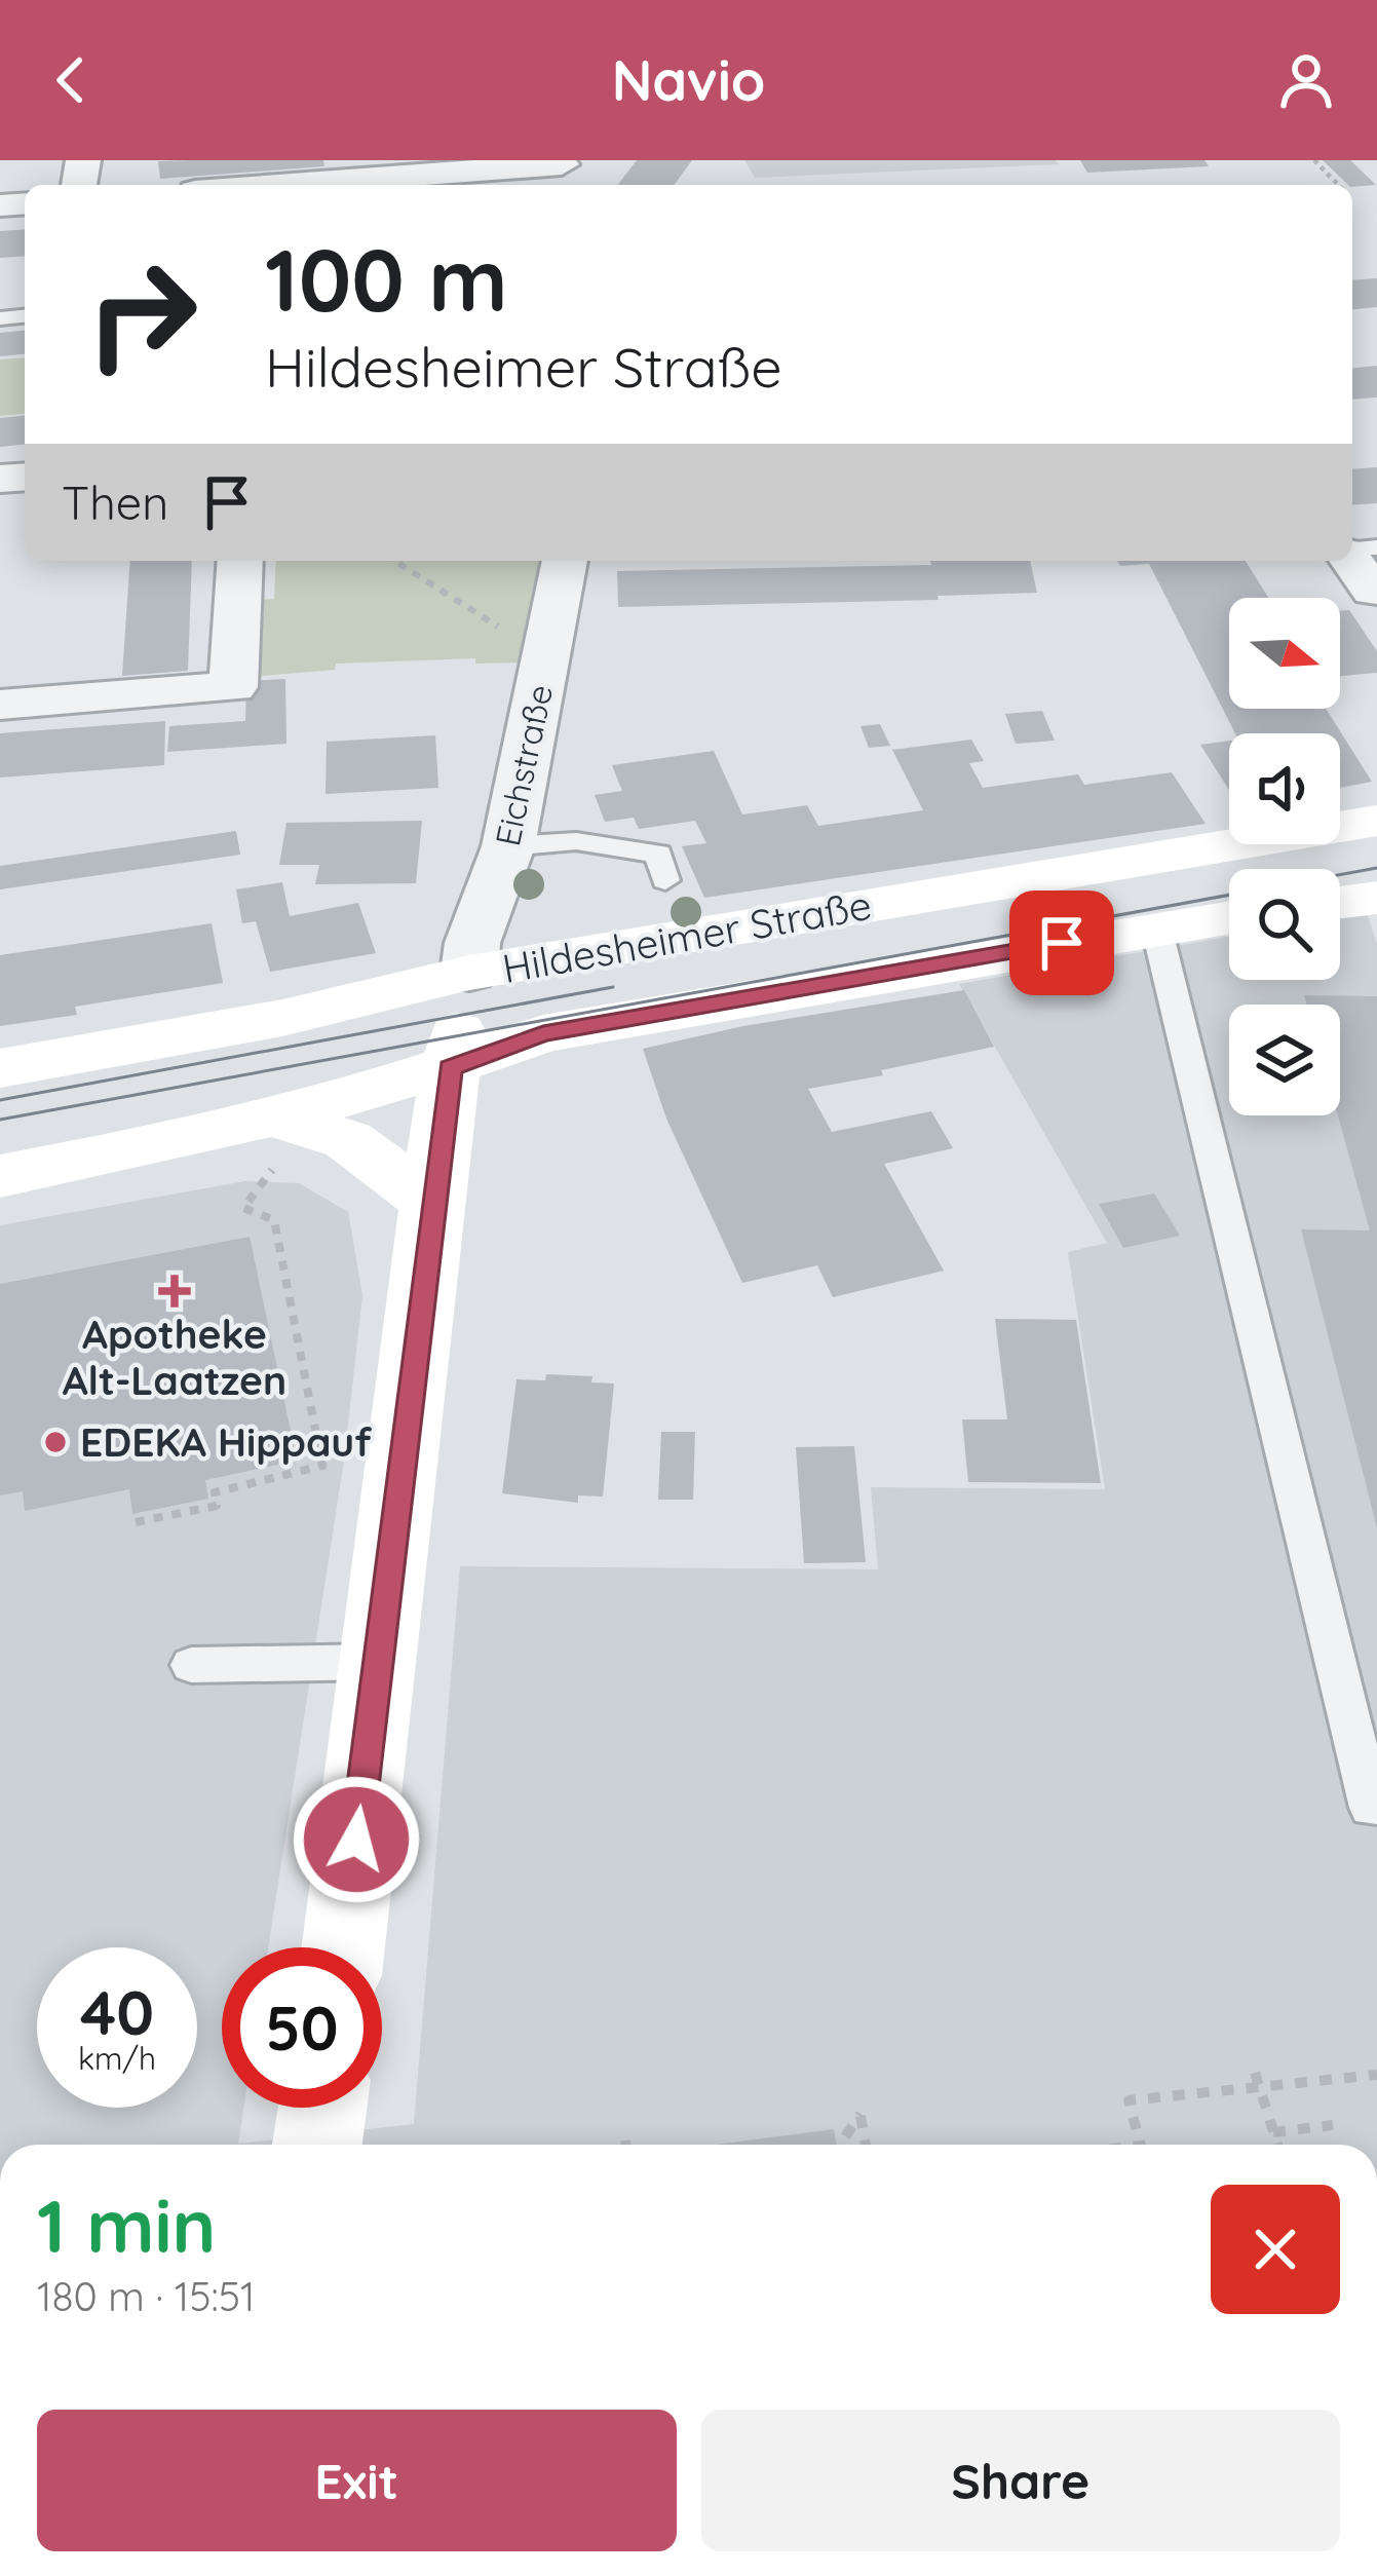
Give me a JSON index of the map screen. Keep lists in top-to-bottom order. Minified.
{"streets":{"main road":["Hildesheimer Straße"],"street":["Eichstraße"]},"crossings":[["Eichstraße","Hildesheimer Straße"]],"places":{"health":["Apotheke Alt-Laatzen"],"other":["EDEKA Hippauf"]},"north":"right","page":{"header":"Navio","turn":["100 m","Hildesheimer Straße"],"then":"Then","speed":"40 km/h","limit":"50","heading":["1 min","180 m · 15:51"],"buttons":["Exit","Share"]}}
